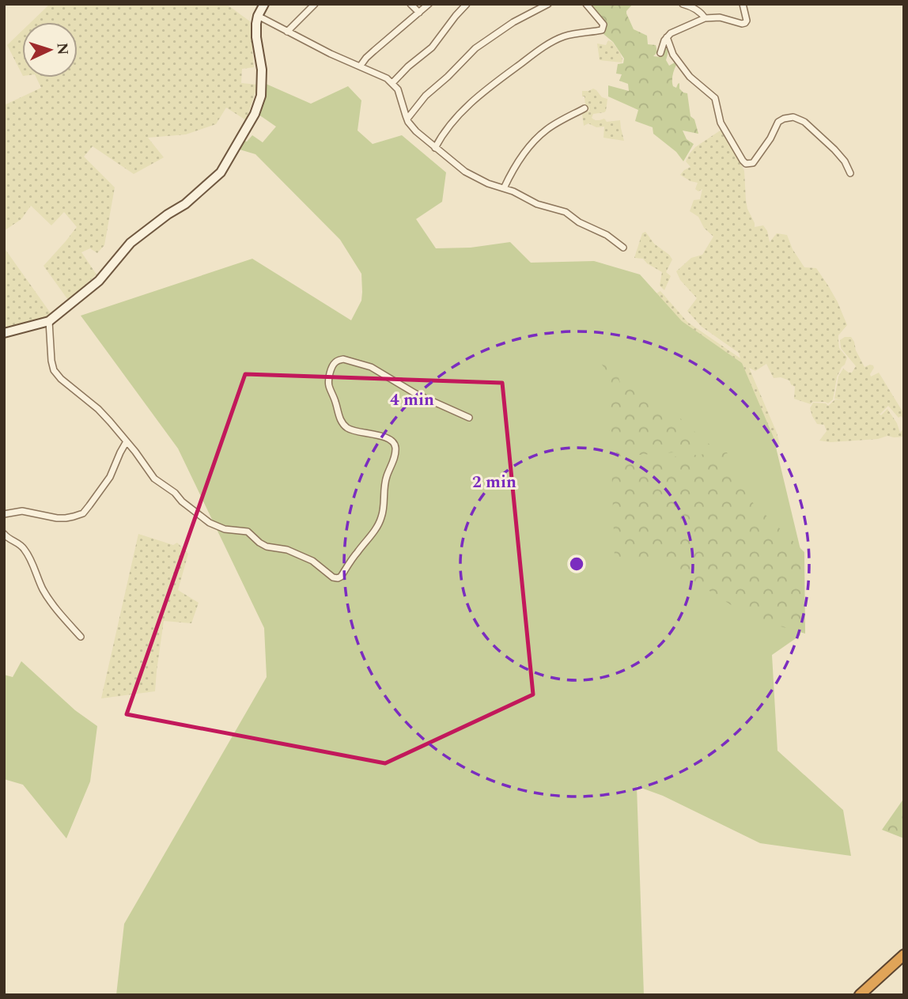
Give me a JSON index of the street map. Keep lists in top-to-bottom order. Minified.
{"north":"right","rings":["4 min","2 min"]}
